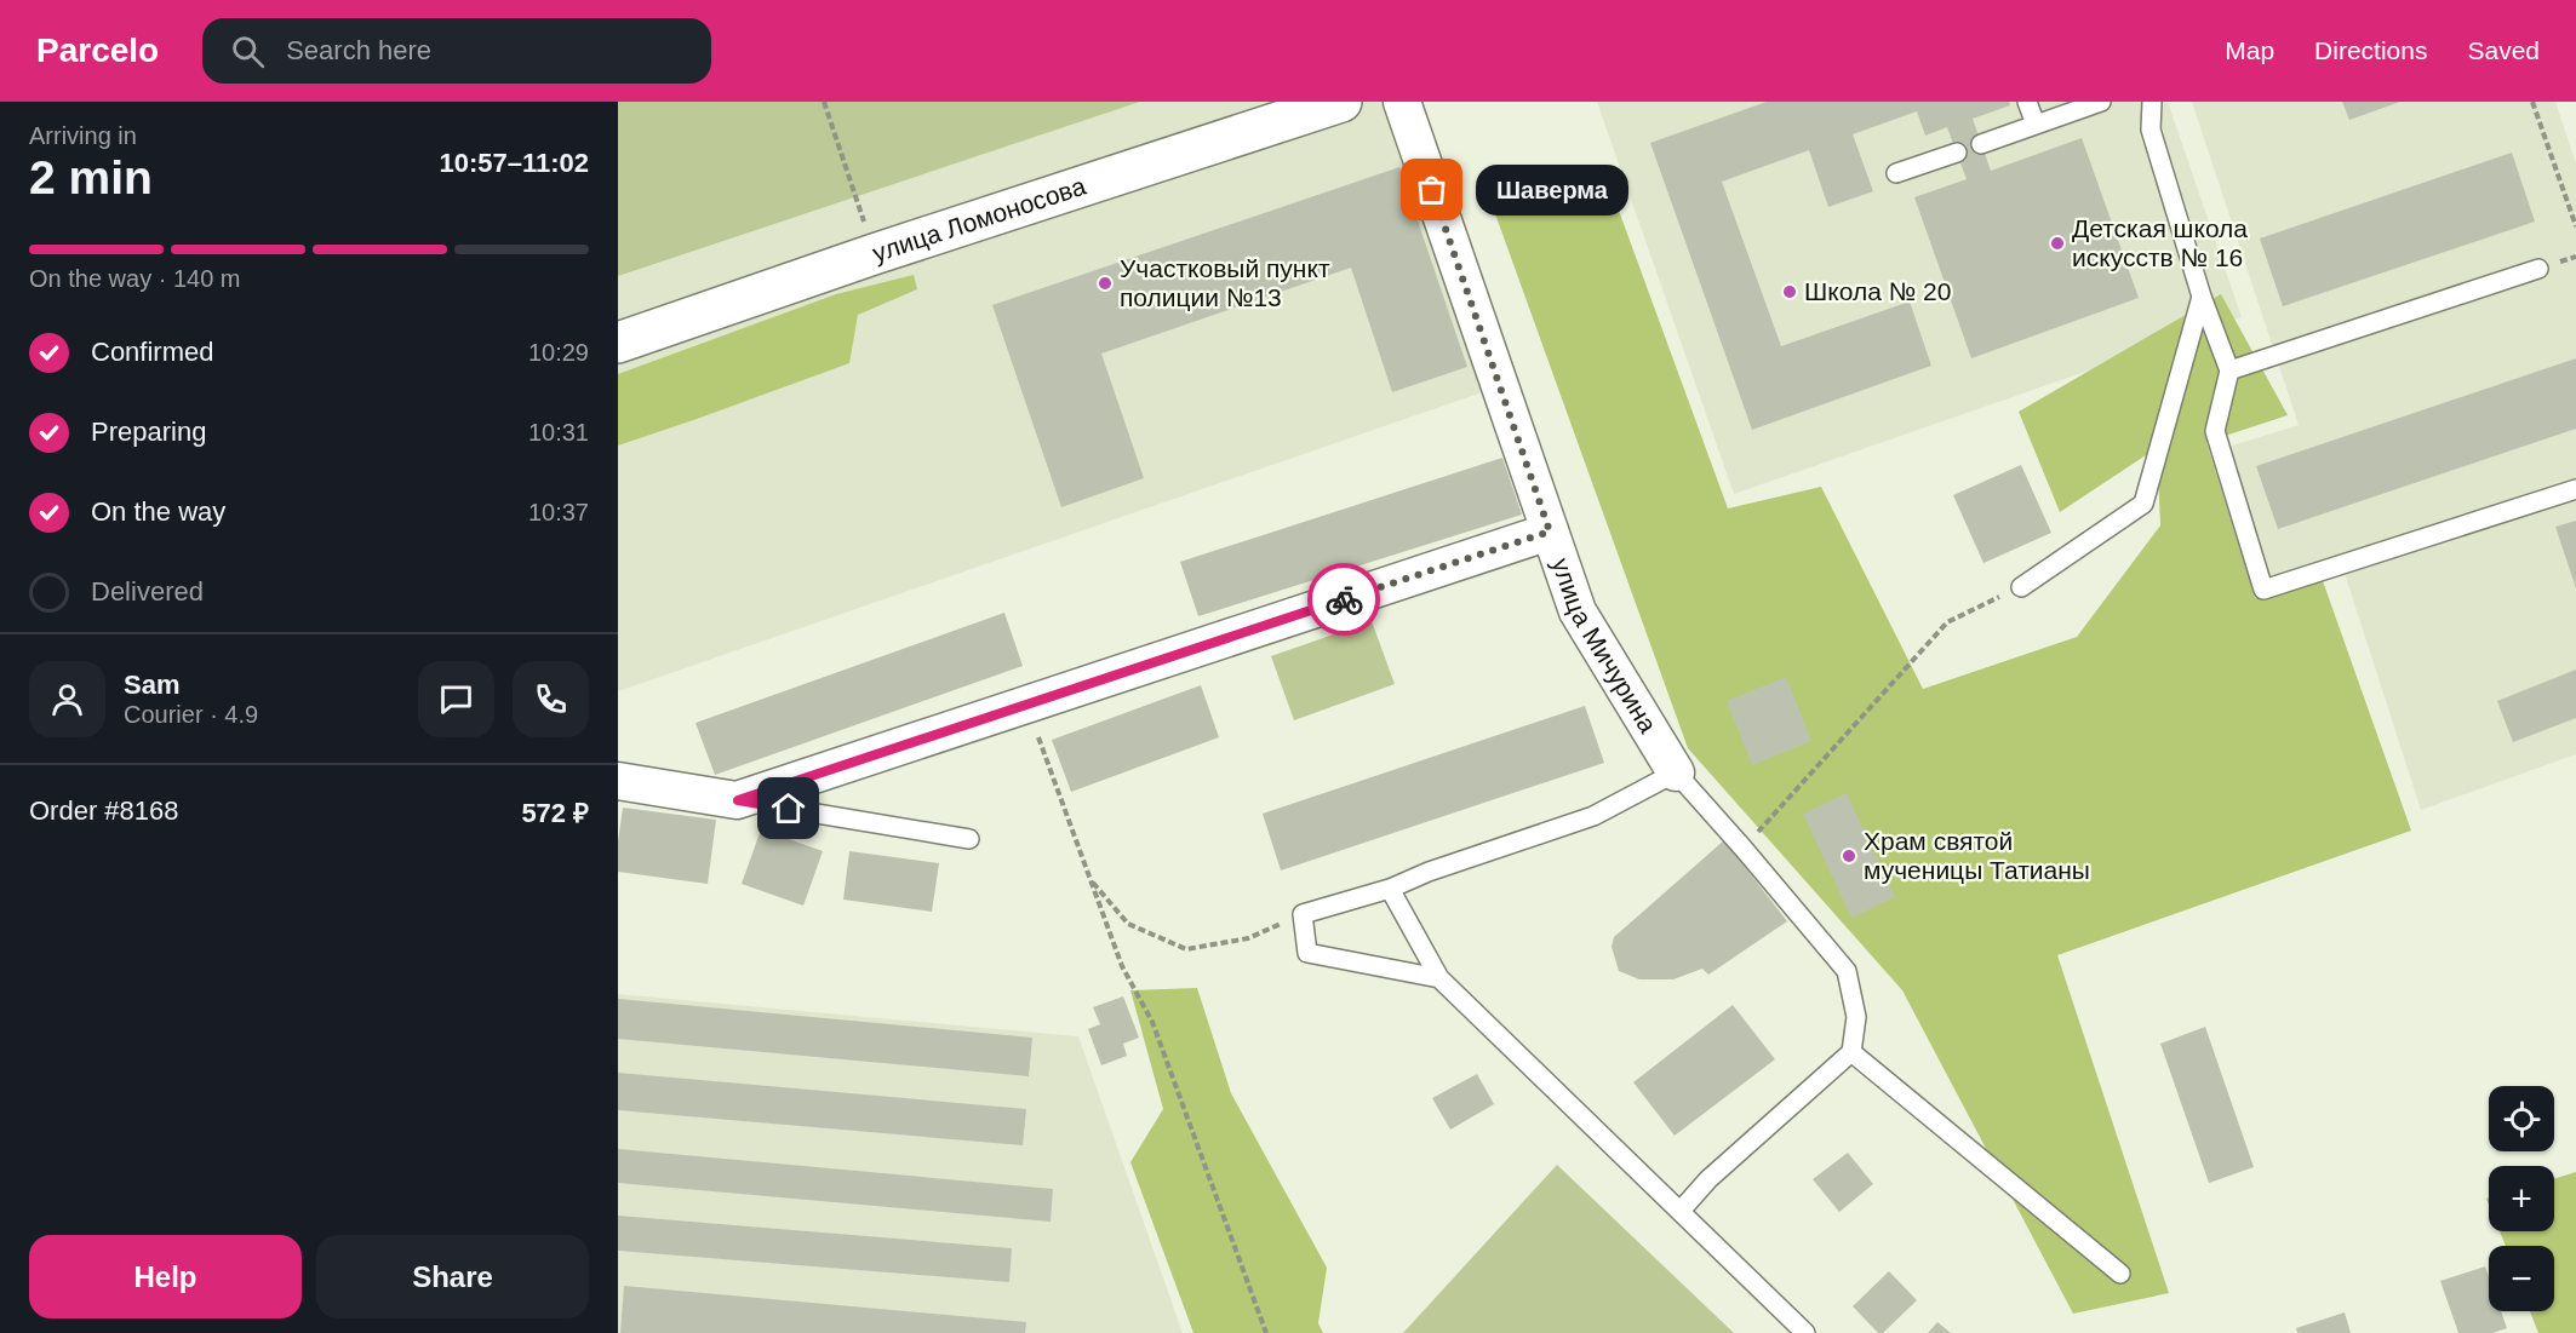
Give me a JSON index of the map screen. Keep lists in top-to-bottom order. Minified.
{"streets":{"main road":["улица Ломоносова"],"street":["улица Мичурина"]},"places":["Шаверма","Детская школа искусств № 16","Участковый пункт полиции №13","Школа № 20","Храм святой мученицы Татианы"],"page":{"header":"Parcelo","search":"Search here","nav":["Map","Directions","Saved"],"heading":["2 min","Arriving in","10:57–11:02"],"panel":["Sam","Courier · 4.9","Order #8168","572 ₽"],"bubble":"Шаверма","bar":"On the way · 140 m","list":[["Confirmed","10:29"],["Preparing","10:31"],["On the way","10:37"],"Delivered"],"map_buttons":["+","−"],"buttons":["Help","Share"]}}
